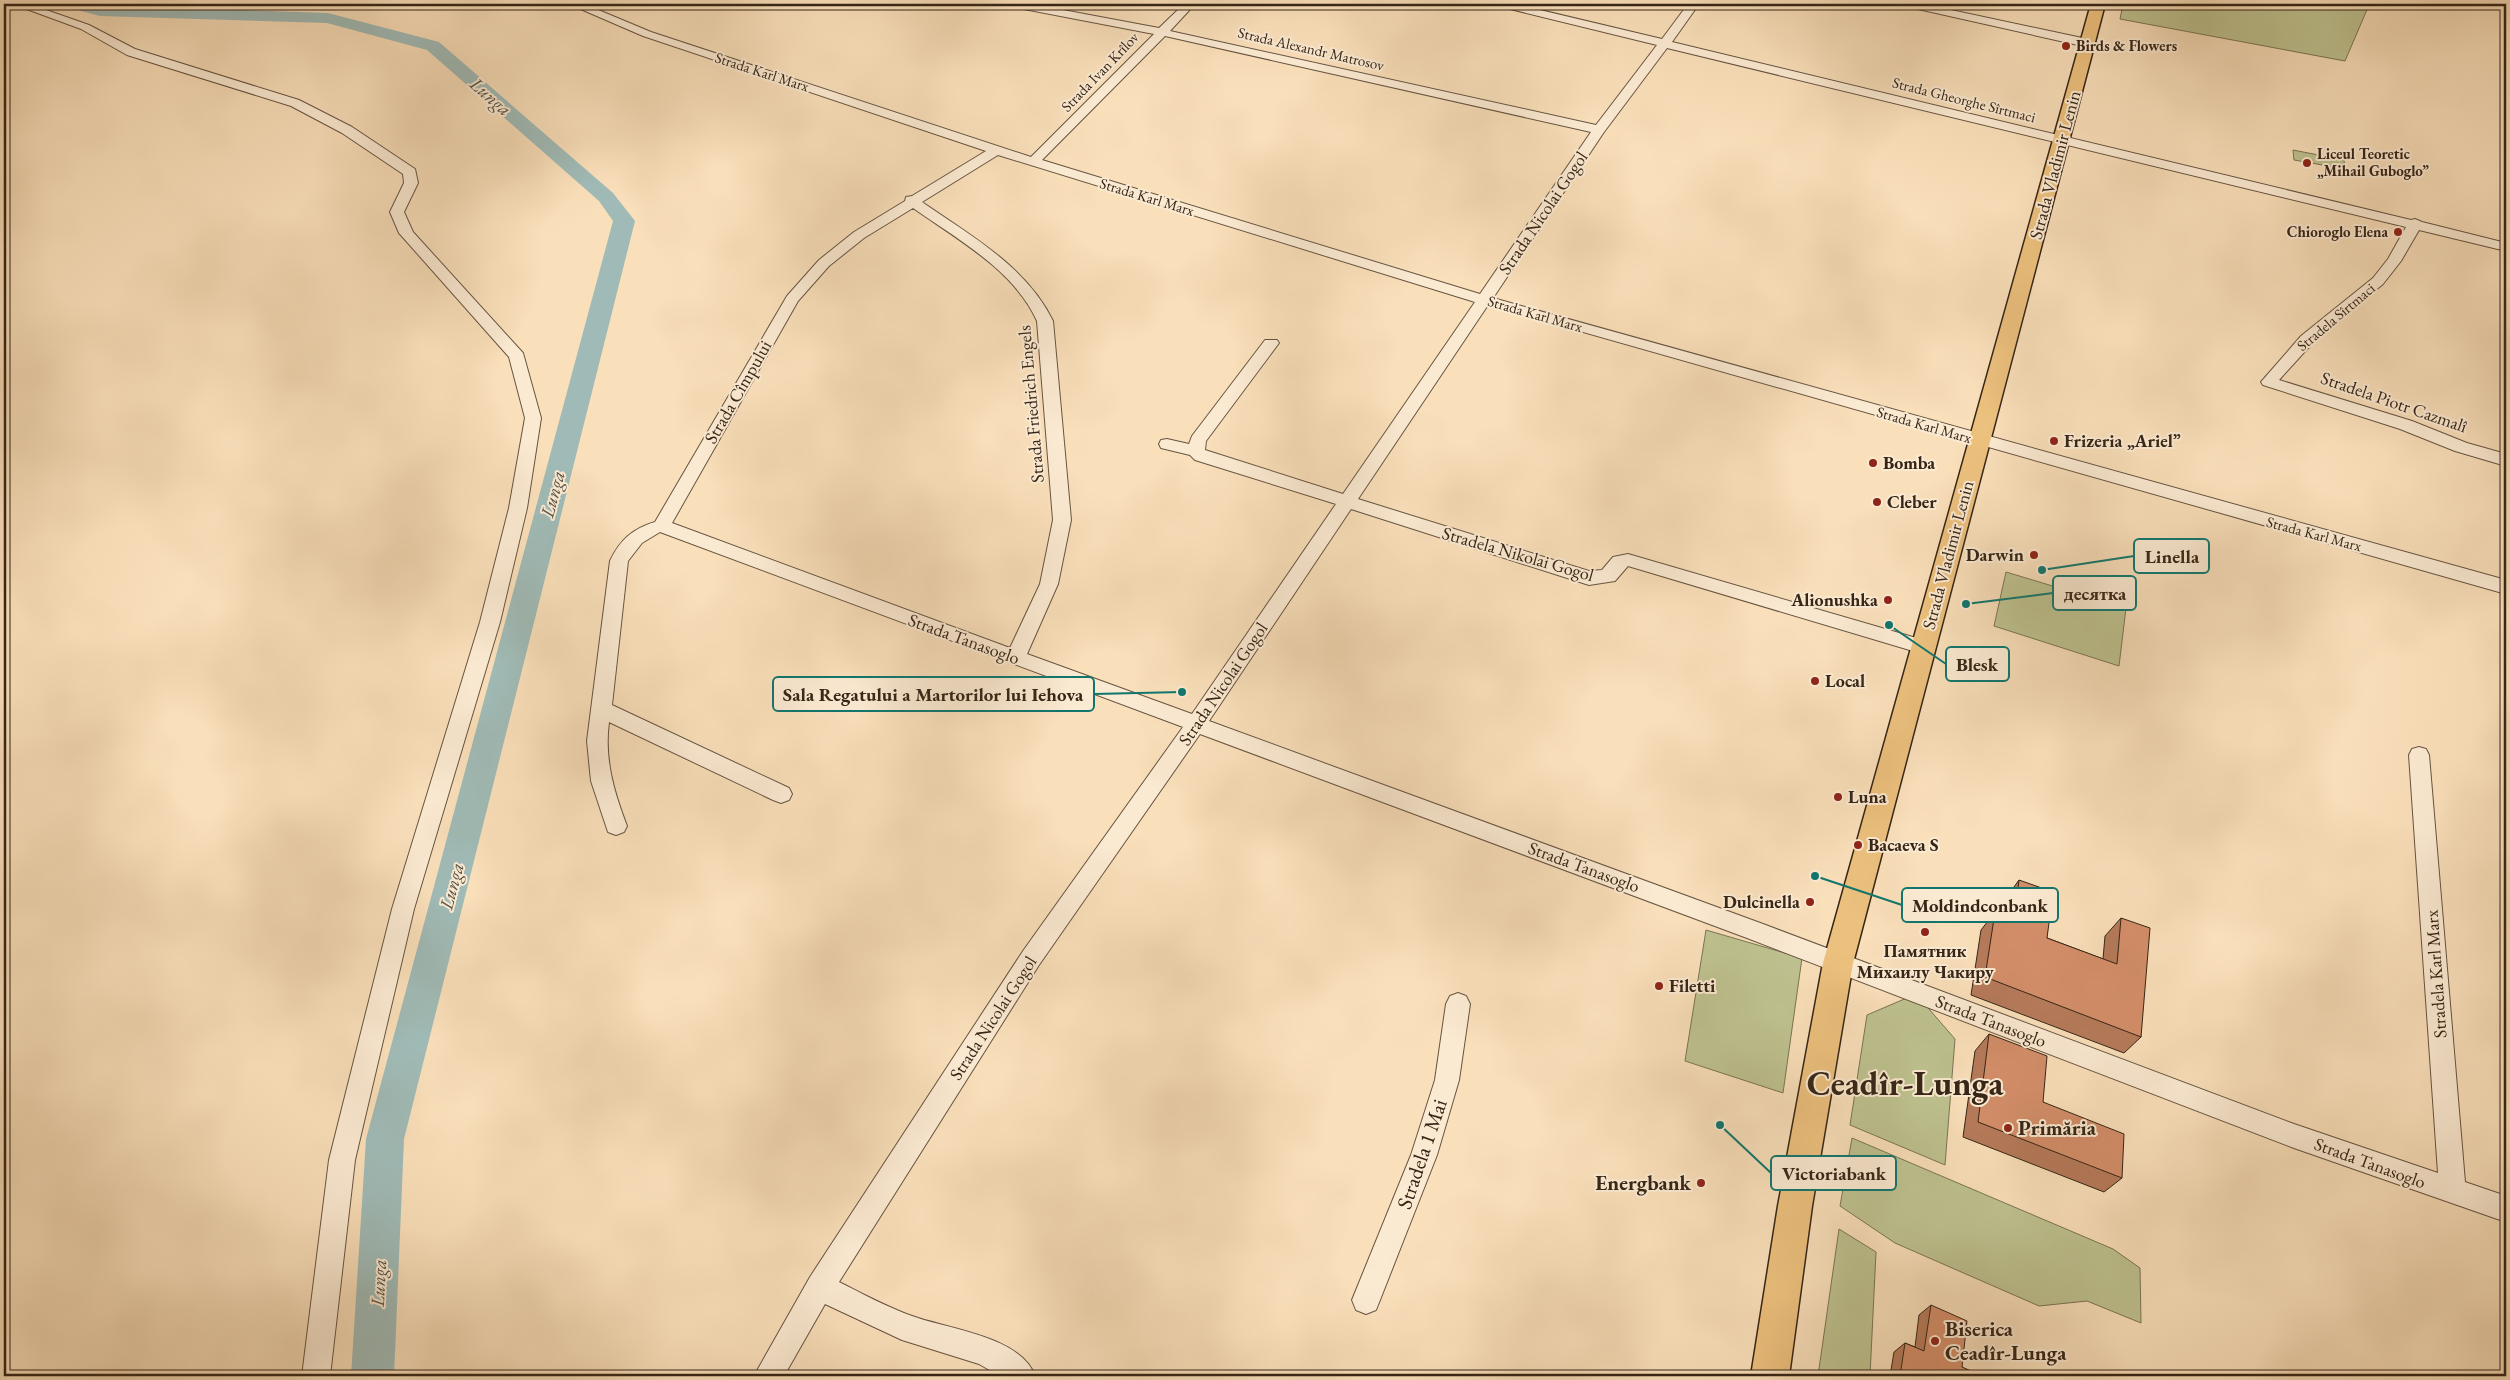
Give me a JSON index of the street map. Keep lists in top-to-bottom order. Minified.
{"streets":{"main road":["Strada Vladimir Lenin"],"street":["Strada Alexandr Matrosov","Strada Karl Marx","Strada Ivan Krîlov","Strada Gheorghe Sîrtmaci","Strada Nicolai Gogol","Stradela Sîrtmaci","Strada Cîmpului","Stradela Piotr Cazmalî","Strada Friedrich Engels","Stradela Nikolai Gogol","Strada Tanasoglo","Stradela Karl Marx","Stradela 1 Mai"]},"crossings":[["Strada Alexandr Matrosov","Strada Ivan Krîlov"],["Strada Alexandr Matrosov","Strada Nicolai Gogol"],["Strada Karl Marx","Strada Ivan Krîlov"],["Strada Karl Marx","Strada Vladimir Lenin"],["Strada Karl Marx","Strada Nicolai Gogol"],["Strada Karl Marx","Strada Cîmpului"],["Strada Gheorghe Sîrtmaci","Strada Vladimir Lenin"],["Strada Gheorghe Sîrtmaci","Strada Nicolai Gogol"],["Strada Gheorghe Sîrtmaci","Stradela Sîrtmaci"],["Strada Vladimir Lenin","Stradela Nikolai Gogol"],["Strada Vladimir Lenin","Strada Tanasoglo"],["Strada Nicolai Gogol","Stradela Nikolai Gogol"],["Strada Nicolai Gogol","Strada Tanasoglo"],["Stradela Sîrtmaci","Stradela Piotr Cazmalî"],["Strada Cîmpului","Strada Friedrich Engels"],["Strada Cîmpului","Strada Tanasoglo"],["Strada Friedrich Engels","Strada Tanasoglo"],["Strada Tanasoglo","Stradela Karl Marx"]],"districts":["Ceadîr-Lunga"],"water":["Lunga"],"places":["Birds & Flowers","Liceul Teoretic „Mihail Guboglo”","Chioroglo Elena","Frizeria „Ariel”","Bomba","Cleber","Darwin","Linella","Alionushka","десятка","Blesk","Local","Sala Regatului a Martorilor lui Iehova","Luna","Bacaeva S","Moldindconbank","Dulcinella","Памятник Михаилу Чакиру","Filetti","Victoriabank","Primăria","Energbank","Biserica Ceadîr-Lunga"]}
